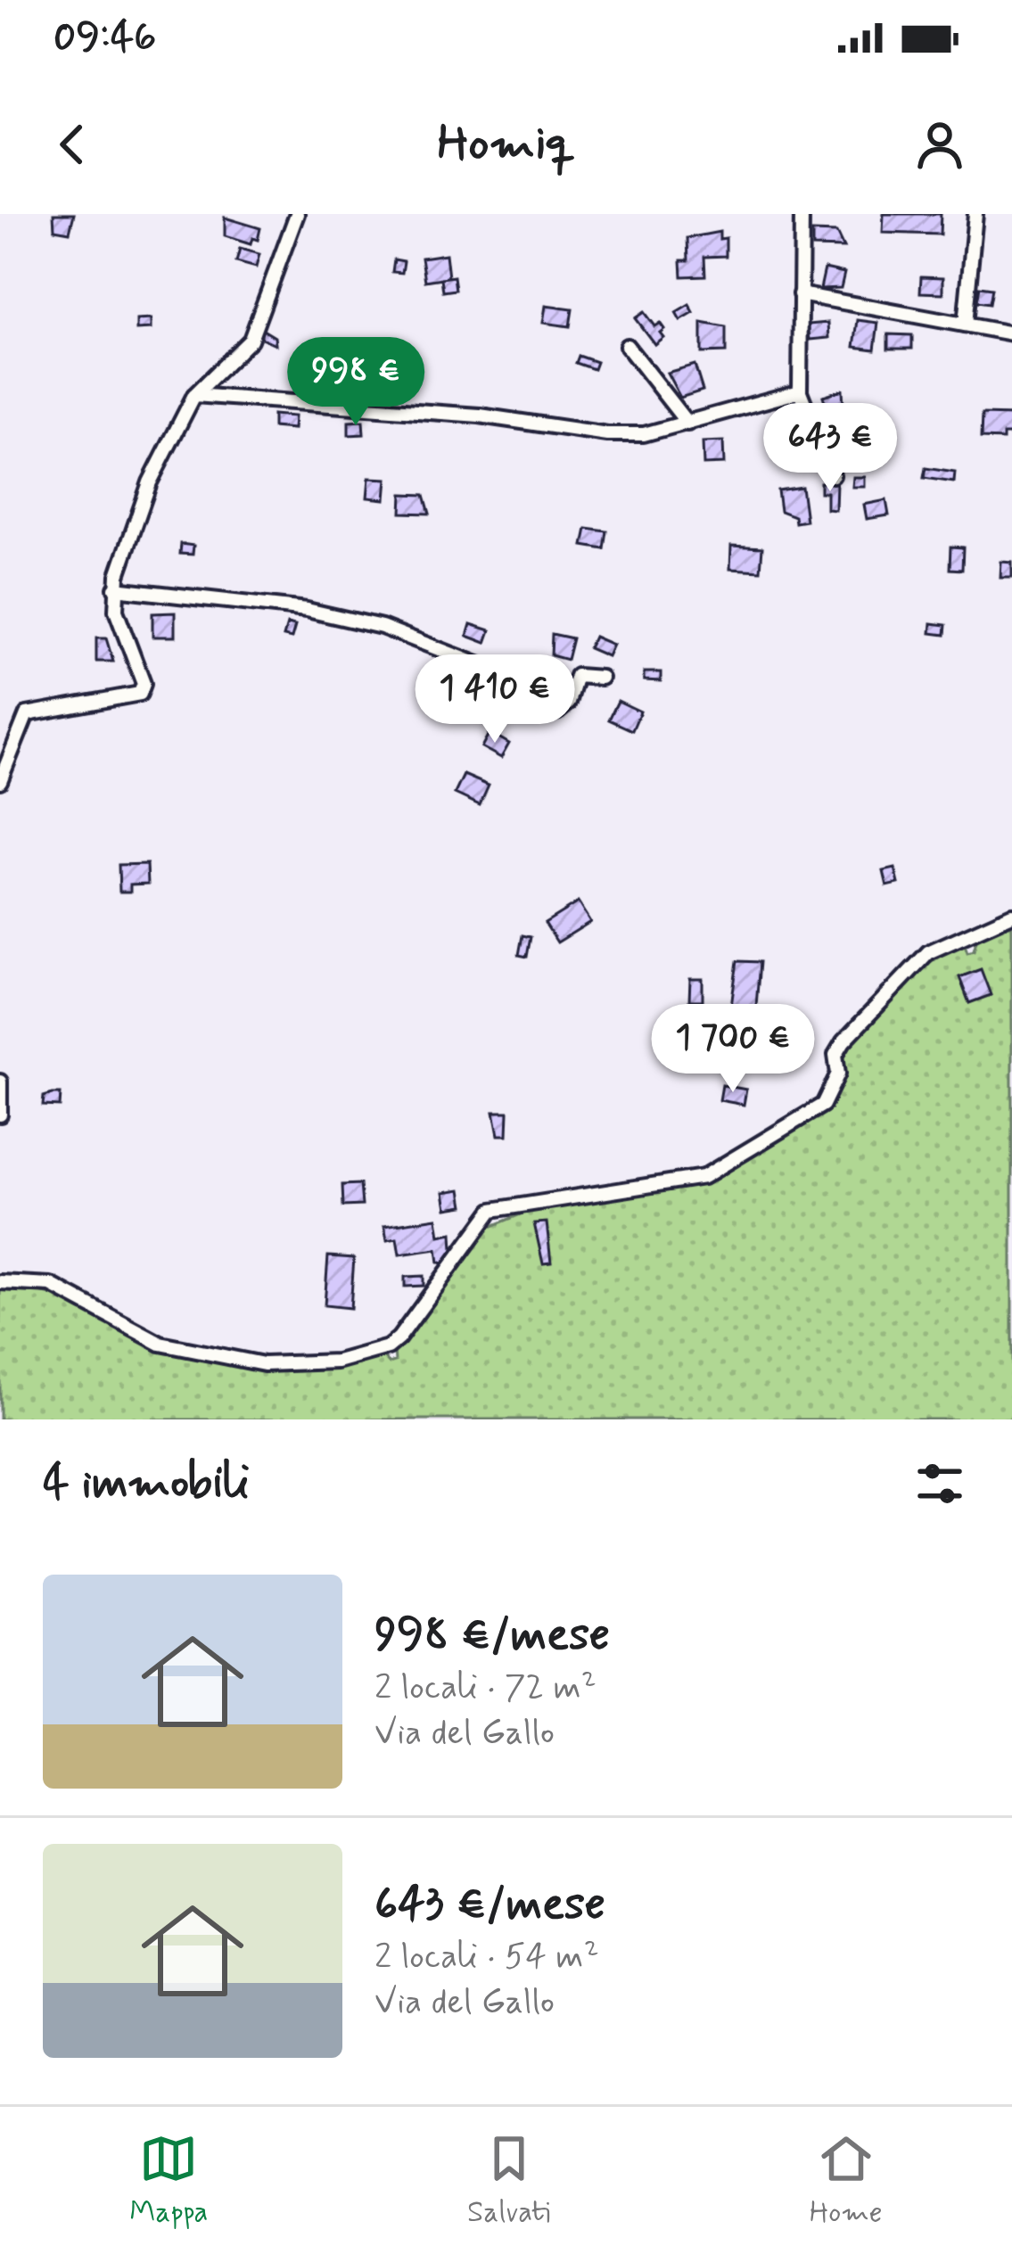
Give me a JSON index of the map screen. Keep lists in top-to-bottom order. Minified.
{"page":{"status":"09:46","header":"Homiq","price":["998 €","643 €","1 410 €","1 700 €"],"heading":"4 immobili","list":[{"name":"998 €/mese","note":"2 locali · 72 m² · Via del Gallo"},{"name":"643 €/mese","note":"2 locali · 54 m² · Via del Gallo"}],"tabs":["Mappa","Salvati","Home"]}}
